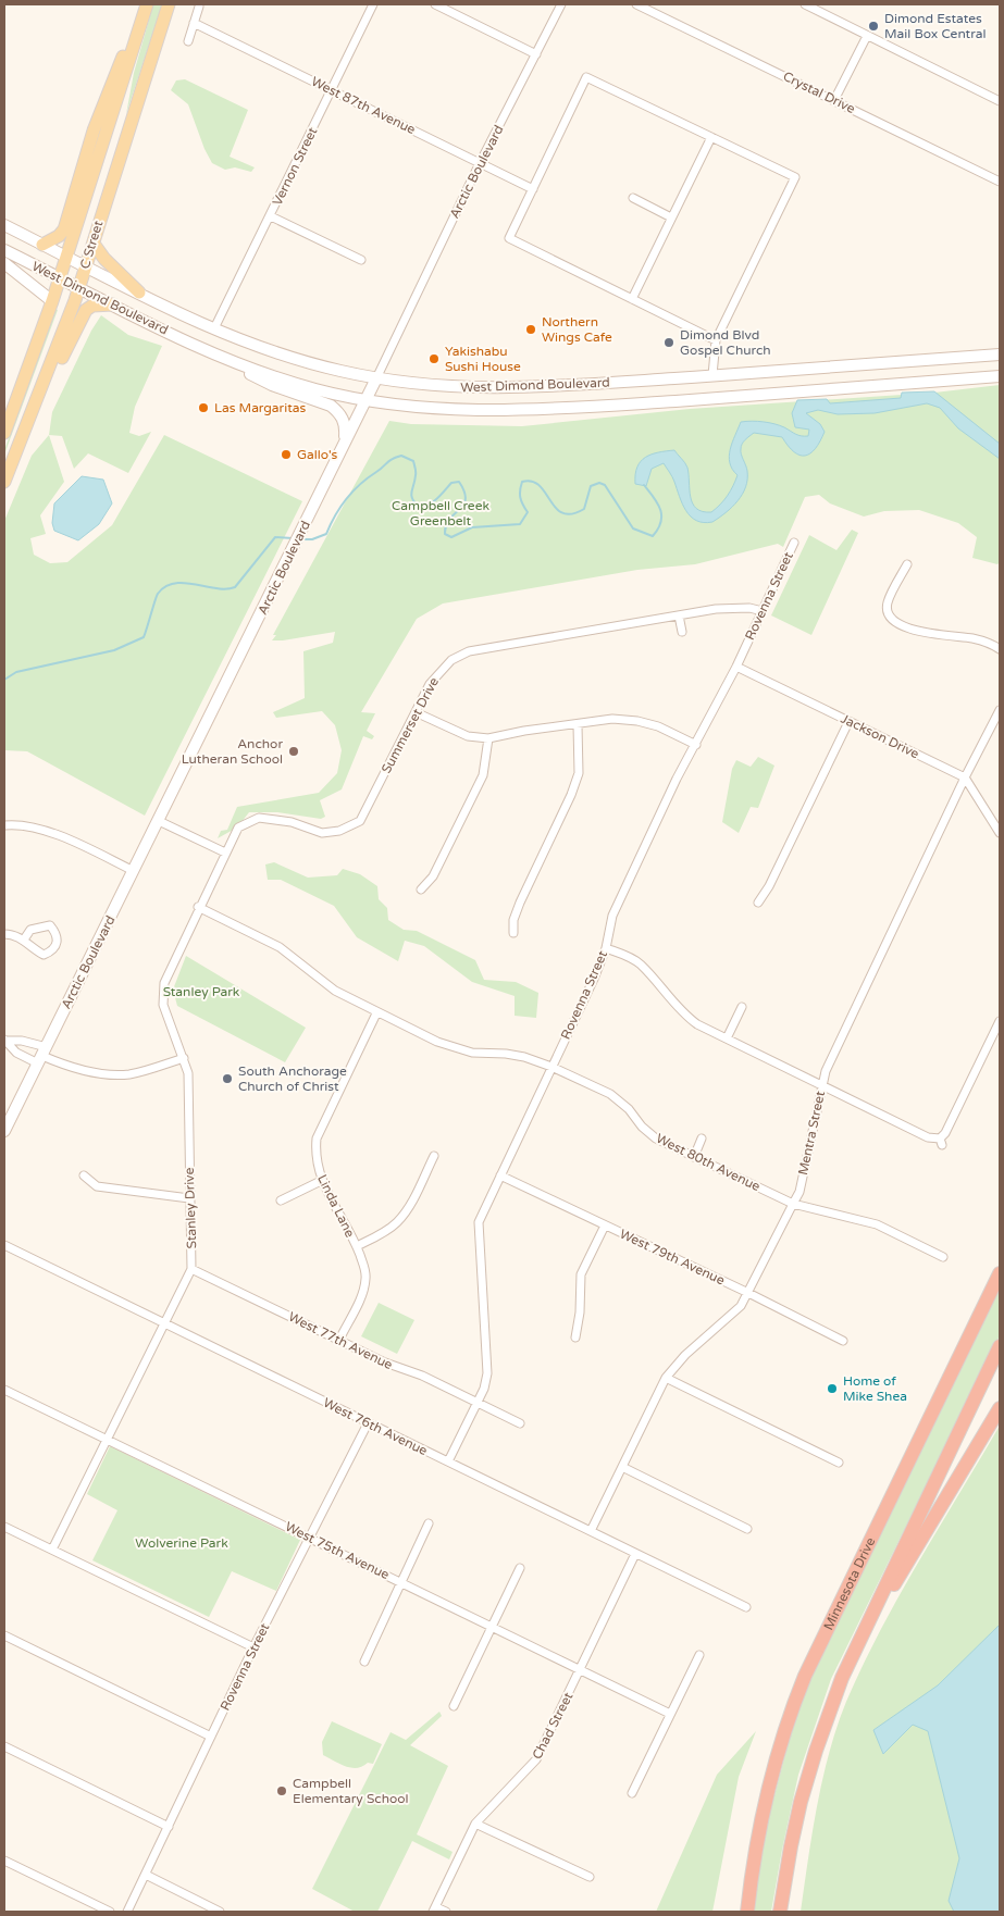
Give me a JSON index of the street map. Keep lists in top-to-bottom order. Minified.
{"streets":{"highway":["Minnesota Drive"],"main road":["Arctic Boulevard","C Street","West Dimond Boulevard"],"street":["Crystal Drive","West 87th Avenue","Vernon Street","Rovenna Street","Summerset Drive","Jackson Drive","Mentra Street","West 80th Avenue","Linda Lane","Stanley Drive","West 79th Avenue","West 77th Avenue","West 76th Avenue","West 75th Avenue","Chad Street"]},"crossings":[["West 87th Avenue","Vernon Street"],["West 87th Avenue","Arctic Boulevard"],["Vernon Street","West Dimond Boulevard"],["Arctic Boulevard","West Dimond Boulevard"],["C Street","West Dimond Boulevard"],["Rovenna Street","Summerset Drive"],["Rovenna Street","Jackson Drive"],["Rovenna Street","West 80th Avenue"],["Rovenna Street","West 79th Avenue"],["Rovenna Street","West 77th Avenue"],["Rovenna Street","West 76th Avenue"],["Rovenna Street","West 75th Avenue"],["Summerset Drive","Stanley Drive"],["Jackson Drive","Mentra Street"],["Mentra Street","West 80th Avenue"],["Mentra Street","West 79th Avenue"],["Mentra Street","West 76th Avenue"],["West 80th Avenue","Linda Lane"],["West 80th Avenue","Stanley Drive"],["Linda Lane","West 77th Avenue"],["Stanley Drive","West 77th Avenue"],["Stanley Drive","West 76th Avenue"],["Stanley Drive","West 75th Avenue"],["West 76th Avenue","Chad Street"],["West 75th Avenue","Chad Street"]],"parks":["Campbell Creek Greenbelt","Stanley Park","Wolverine Park"],"places":["Dimond Estates Mail Box Central","Northern Wings Cafe","Dimond Blvd Gospel Church","Yakishabu Sushi House","Las Margaritas","Gallo's","Anchor Lutheran School","South Anchorage Church of Christ","Home of Mike Shea","Campbell Elementary School"]}
